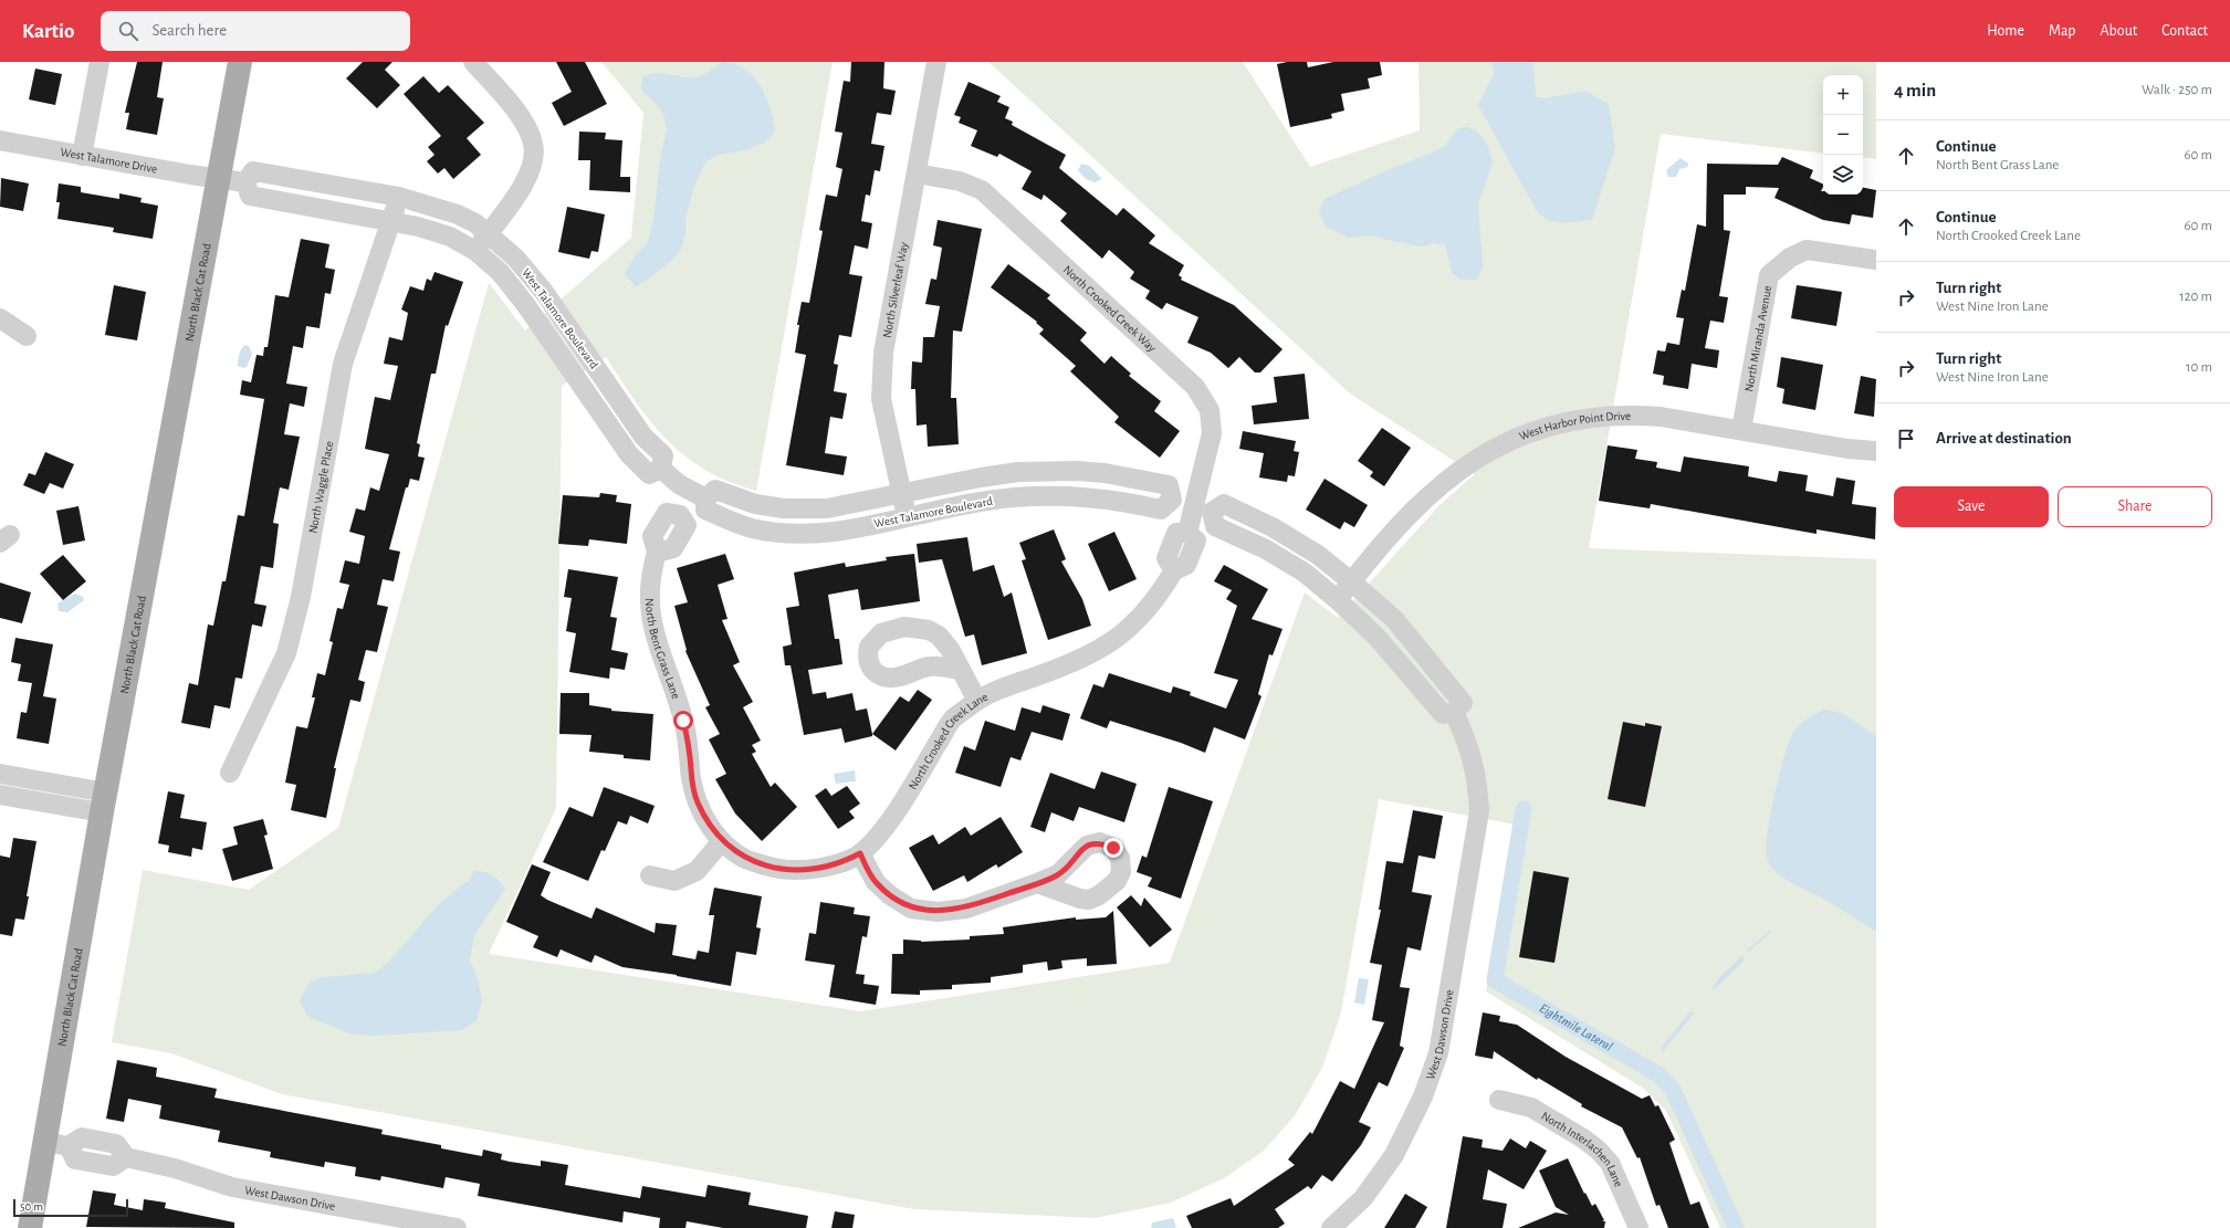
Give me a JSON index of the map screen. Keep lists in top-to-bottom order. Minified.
{"streets":{"main road":["North Black Cat Road"],"street":["West Talamore Drive","North Silverleaf Way","North Crooked Creek Way","West Talamore Boulevard","North Miranda Avenue","West Harbor Point Drive","North Waggle Place","North Bent Grass Lane","North Crooked Creek Lane","West Dawson Drive","North Interlachen Lane"]},"crossings":[["West Talamore Drive","North Black Cat Road"],["North Silverleaf Way","North Crooked Creek Way"],["North Silverleaf Way","West Talamore Boulevard"],["North Black Cat Road","West Dawson Drive"],["North Crooked Creek Way","North Crooked Creek Lane"],["West Talamore Boulevard","North Waggle Place"],["West Talamore Boulevard","North Bent Grass Lane"],["North Miranda Avenue","West Harbor Point Drive"],["North Bent Grass Lane","North Crooked Creek Lane"]],"water":["Eightmile Lateral"],"scale_bar":"50 m","page":{"header":"Kartio","search":"Search here","nav":["Home","Map","About","Contact"],"heading":["4 min","Walk · 250 m"],"map_buttons":["+","−"],"list":[["Continue","North Bent Grass Lane","60 m"],["Continue","North Crooked Creek Lane","60 m"],["Turn right","West Nine Iron Lane","120 m"],["Turn right","West Nine Iron Lane","10 m"],"Arrive at destination"],"buttons":["Save","Share"],"scale":"50 m"}}
